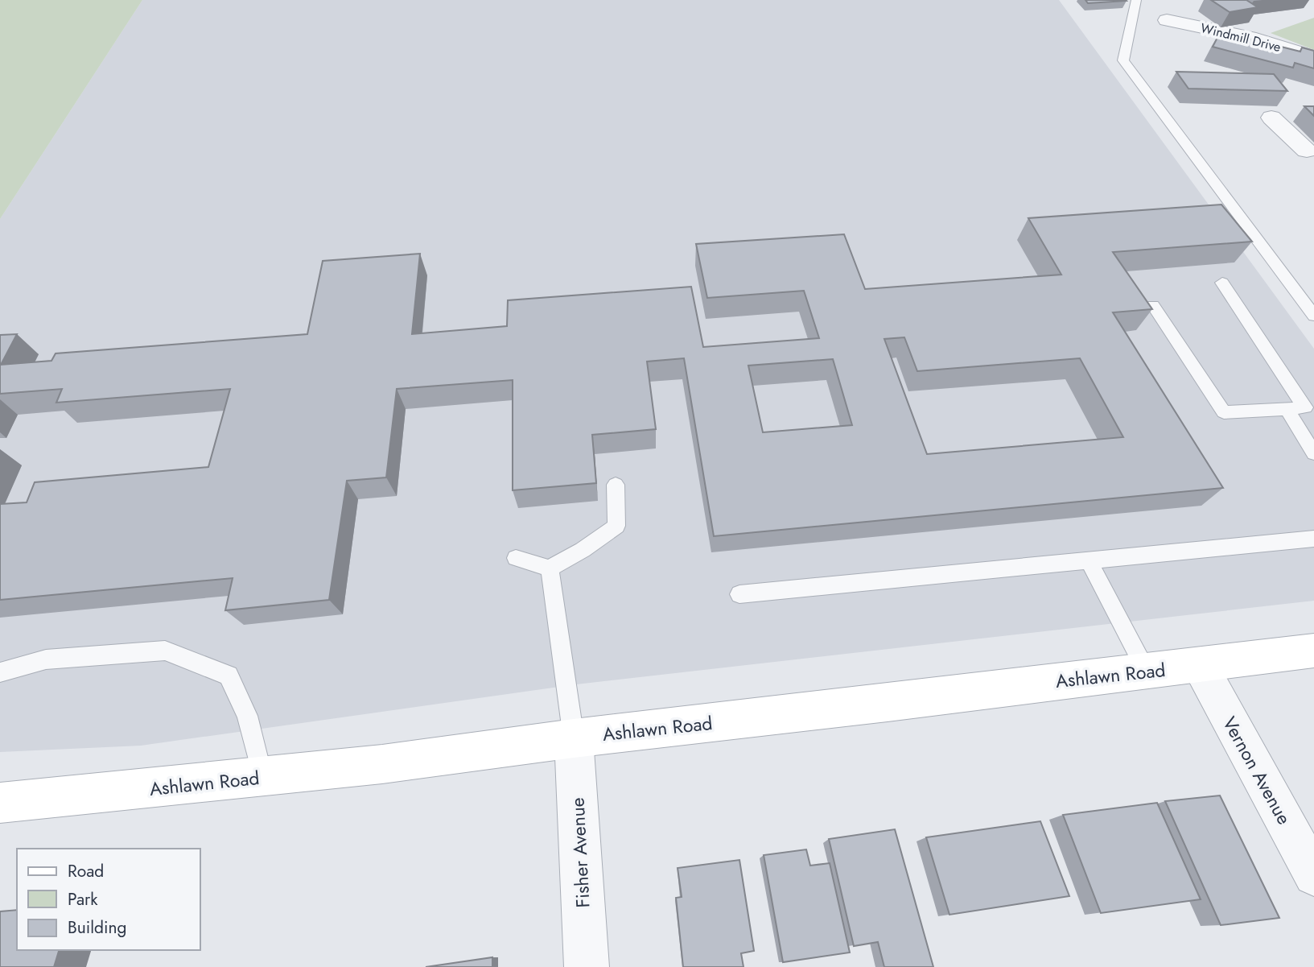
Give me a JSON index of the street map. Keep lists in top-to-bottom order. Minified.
{"streets":{"main road":["Ashlawn Road"],"street":["Windmill Drive","Vernon Avenue","Fisher Avenue"]},"crossings":[["Ashlawn Road","Vernon Avenue"],["Ashlawn Road","Fisher Avenue"]],"legend":["Road","Park","Building"]}
